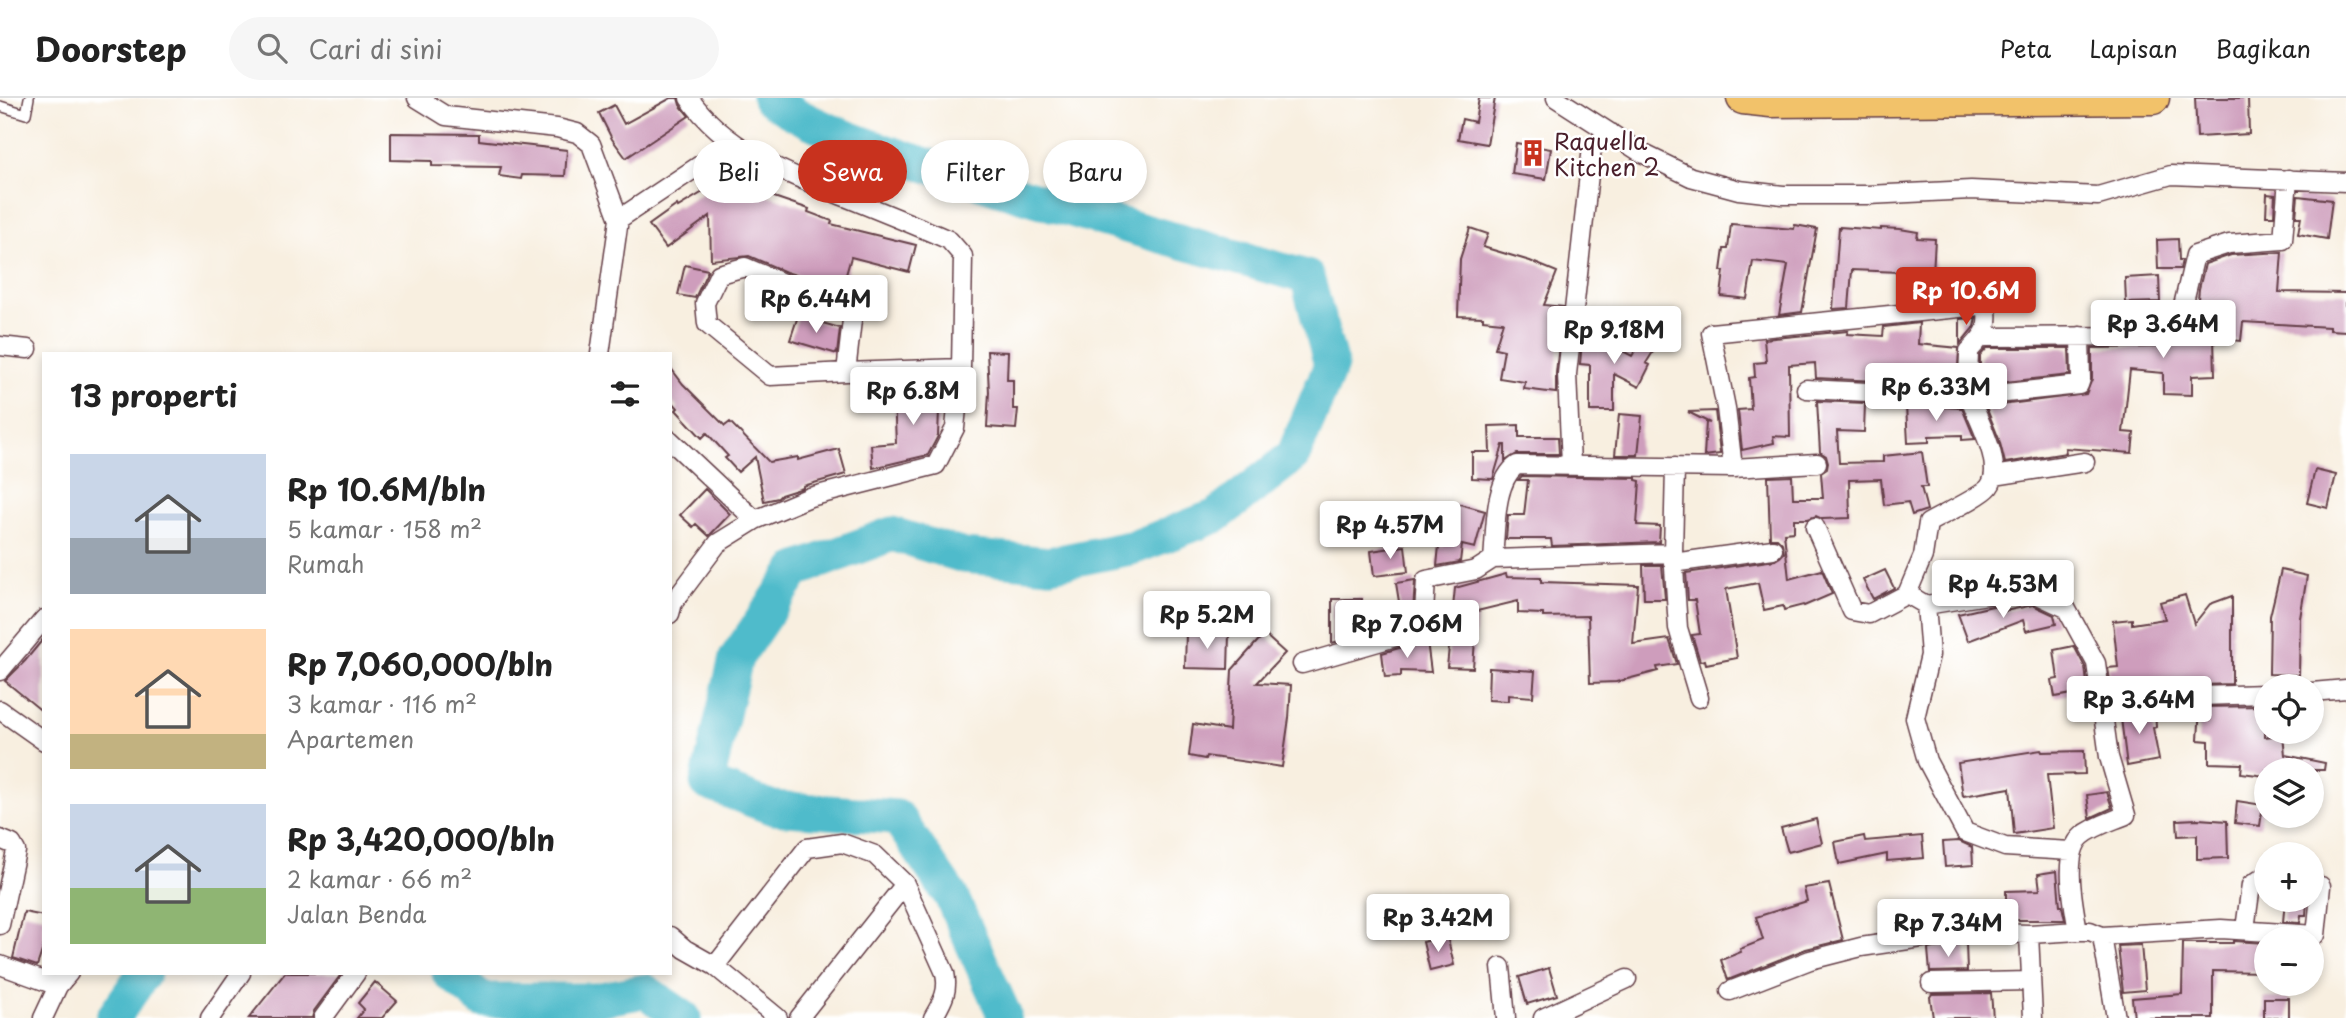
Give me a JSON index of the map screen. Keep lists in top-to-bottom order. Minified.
{"places":{"building":["Raquella Kitchen 2"]},"page":{"header":"Doorstep","search":"Cari di sini","nav":["Peta","Lapisan","Bagikan"],"chip":["Beli","Sewa","Filter","Baru"],"price":["Rp 10.6M","Rp 6.44M","Rp 3.64M","Rp 9.18M","Rp 6.33M","Rp 6.8M","Rp 4.57M","Rp 4.53M","Rp 5.2M","Rp 7.06M","Rp 3.64M","Rp 3.42M","Rp 7.34M"],"heading":"13 properti","list":[{"name":"Rp 10.6M/bln","note":"5 kamar · 158 m² · Rumah"},{"name":"Rp 7,060,000/bln","note":"3 kamar · 116 m² · Apartemen"},{"name":"Rp 3,420,000/bln","note":"2 kamar · 66 m² · Jalan Benda"}],"map_buttons":["+","−"]}}
